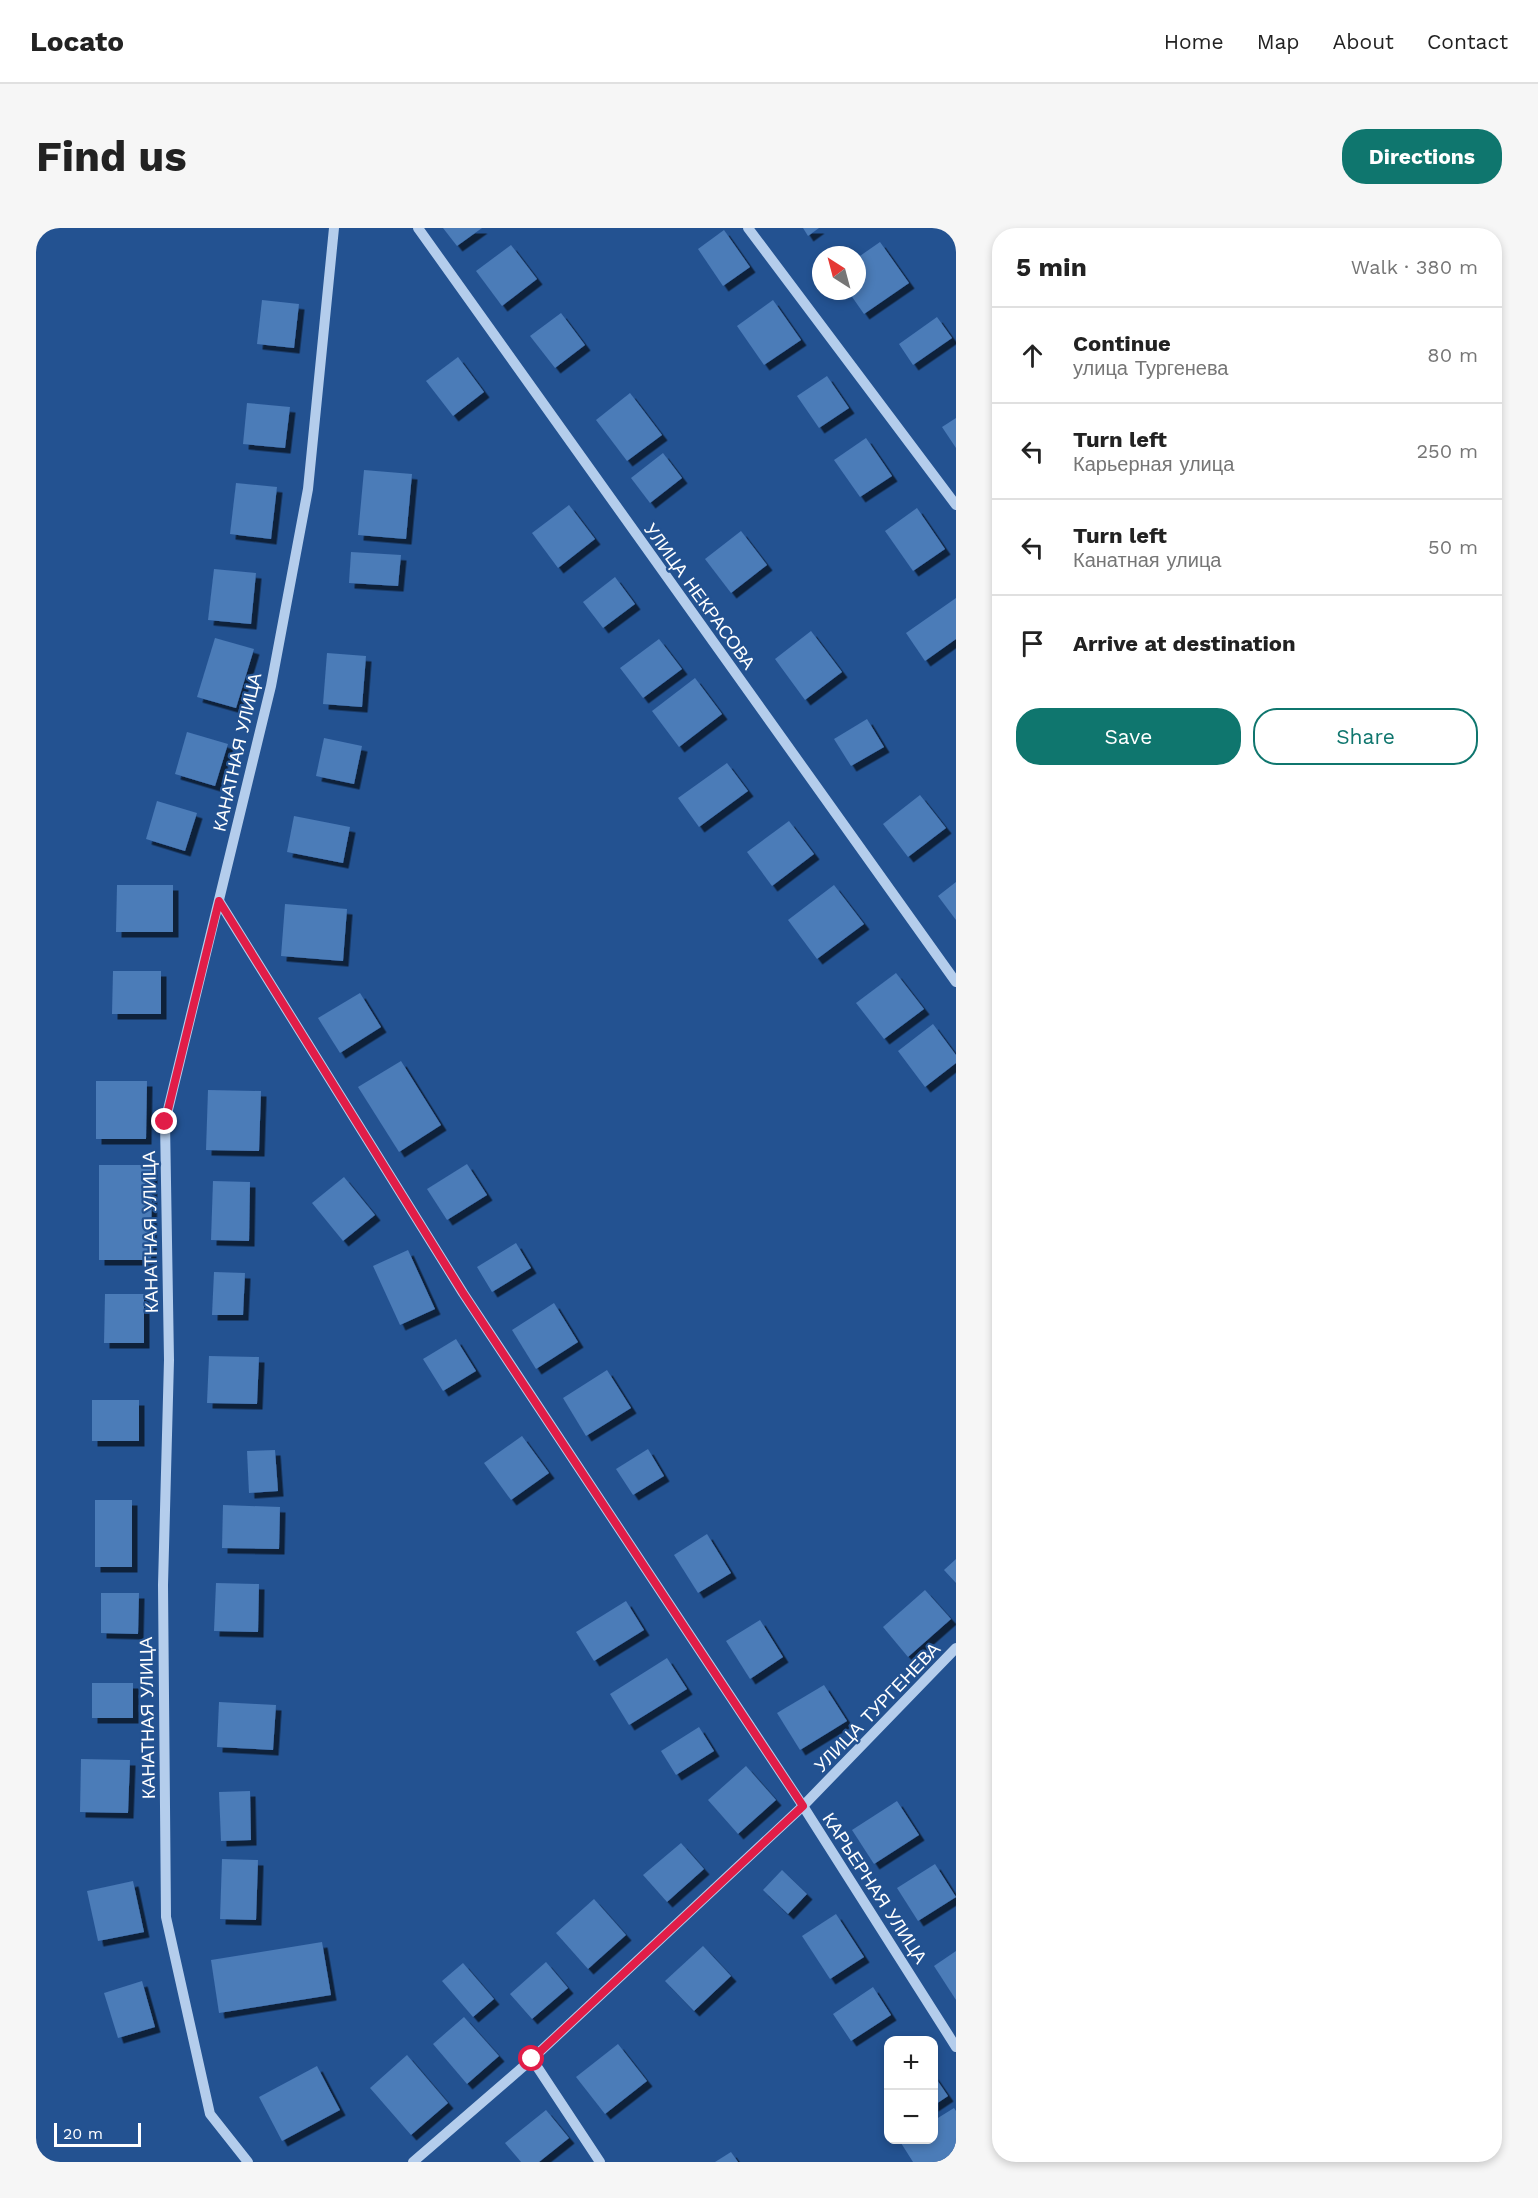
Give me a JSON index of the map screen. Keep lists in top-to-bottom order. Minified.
{"streets":{"street":["УЛИЦА НЕКРАСОВА","КАНАТНАЯ УЛИЦА","УЛИЦА ТУРГЕНЕВА","КАРЬЕРНАЯ УЛИЦА"]},"crossings":[["КАНАТНАЯ УЛИЦА","КАРЬЕРНАЯ УЛИЦА"],["УЛИЦА ТУРГЕНЕВА","КАРЬЕРНАЯ УЛИЦА"]],"scale_bar":"20 m","north":"top left","page":{"header":"Locato","nav":["Home","Map","About","Contact"],"buttons":["Directions",["Save","Share"]],"title":"Find us","heading":["5 min","Walk · 380 m"],"list":[["Continue","улица Тургенева","80 m"],["Turn left","Карьерная улица","250 m"],["Turn left","Канатная улица","50 m"],"Arrive at destination"],"map_buttons":["+","−"],"scale":"20 m"}}
